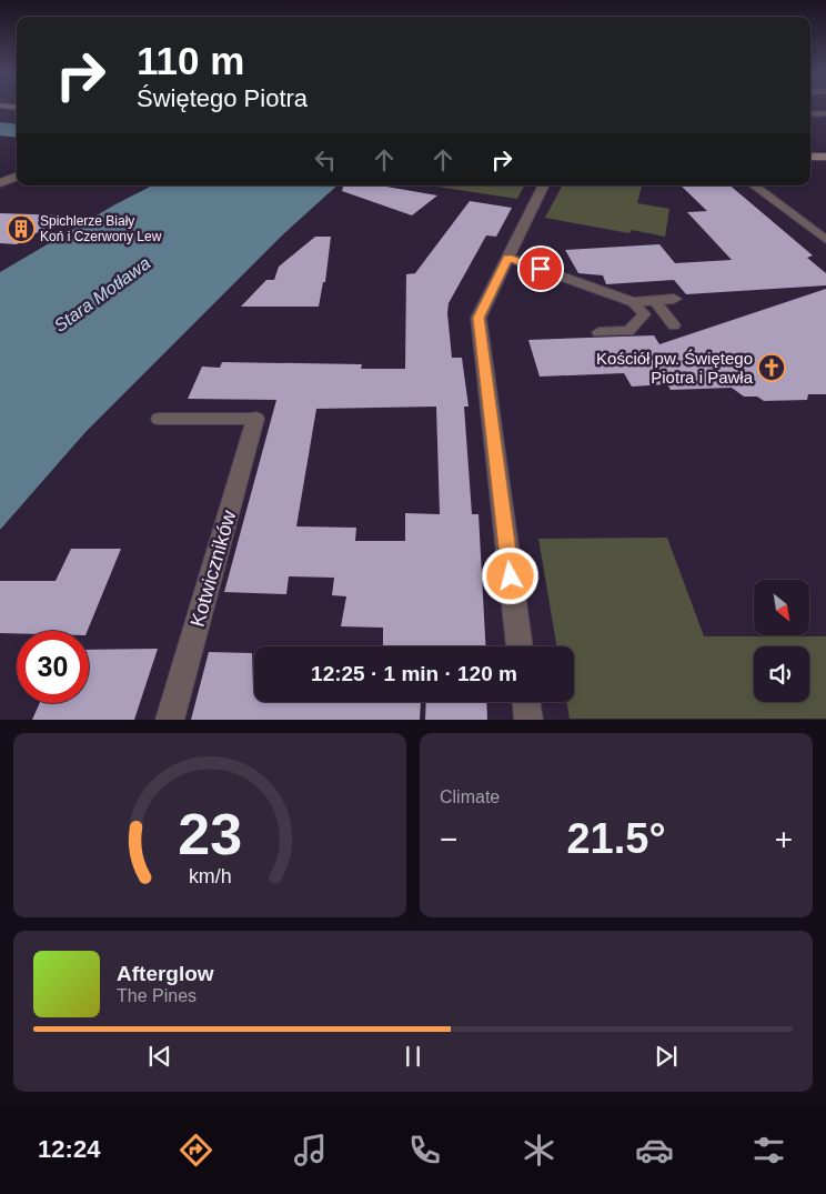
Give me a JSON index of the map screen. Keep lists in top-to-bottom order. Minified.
{"streets":{"street":["Kotwiczników"]},"water":["Stara Motława"],"places":{"building":["Spichlerze Biały Koń i Czerwony Lew"],"church":["Kościół pw. Świętego Piotra i Pawła"]},"north":"bottom right","page":{"turn":["110 m","Świętego Piotra"],"limit":"30","trip":"12:25 · 1 min · 120 m","tile":"Climate","heat":["−","21.5°","+"],"song":["Afterglow","The Pines"],"tabs":"12:24","gauge":["23","km/h"]}}
